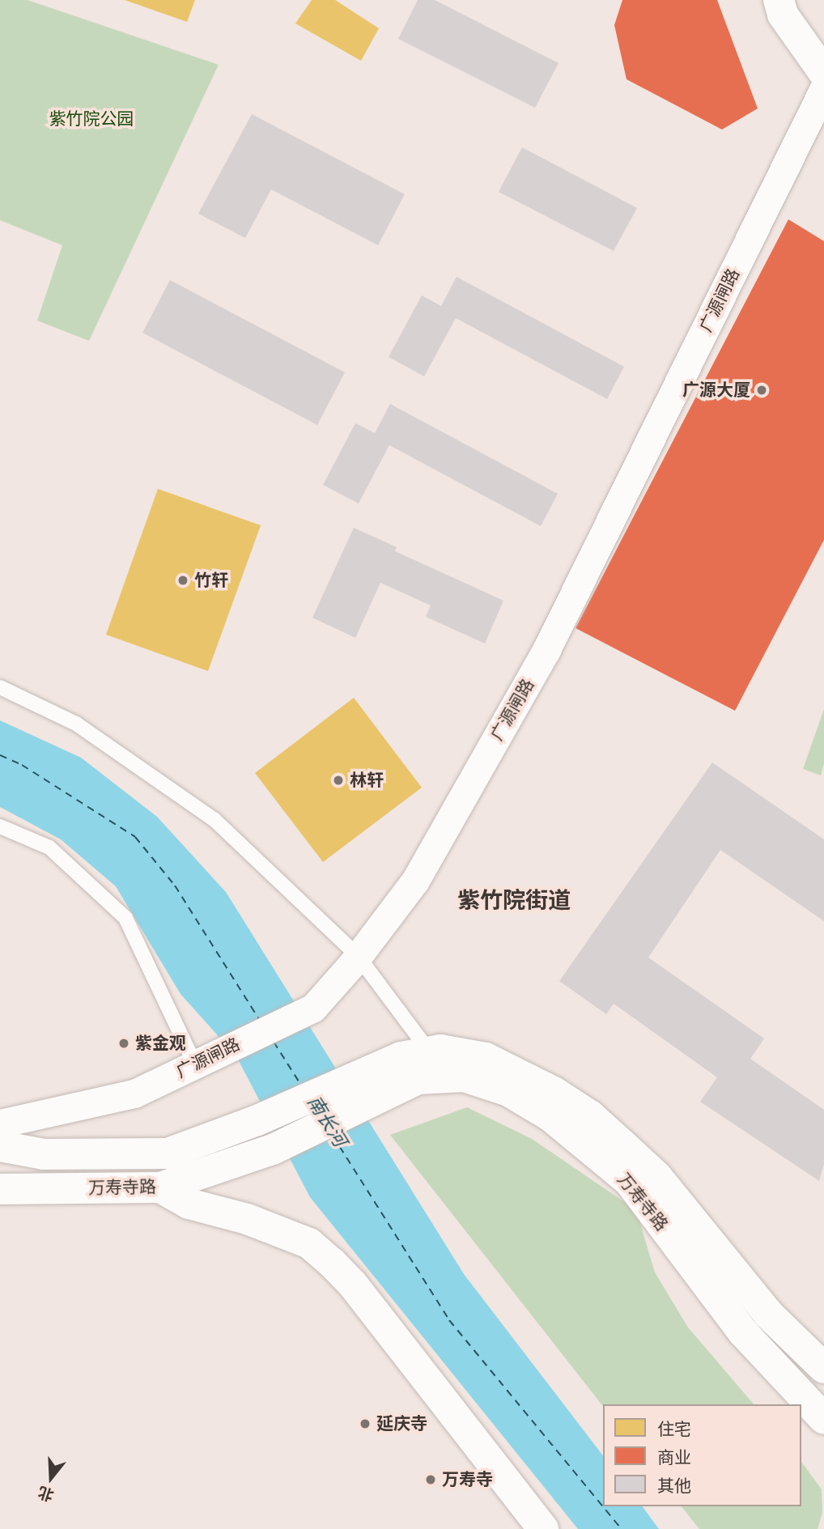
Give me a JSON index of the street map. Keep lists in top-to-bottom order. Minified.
{"streets":{"street":["广源闸路","万寿寺路"]},"districts":["紫竹院街道"],"water":["南长河"],"parks":["紫竹院公园"],"places":["广源大厦","竹轩","林轩","紫金观","延庆寺","万寿寺"],"legend":["住宅","商业","其他"],"north":"bottom"}
